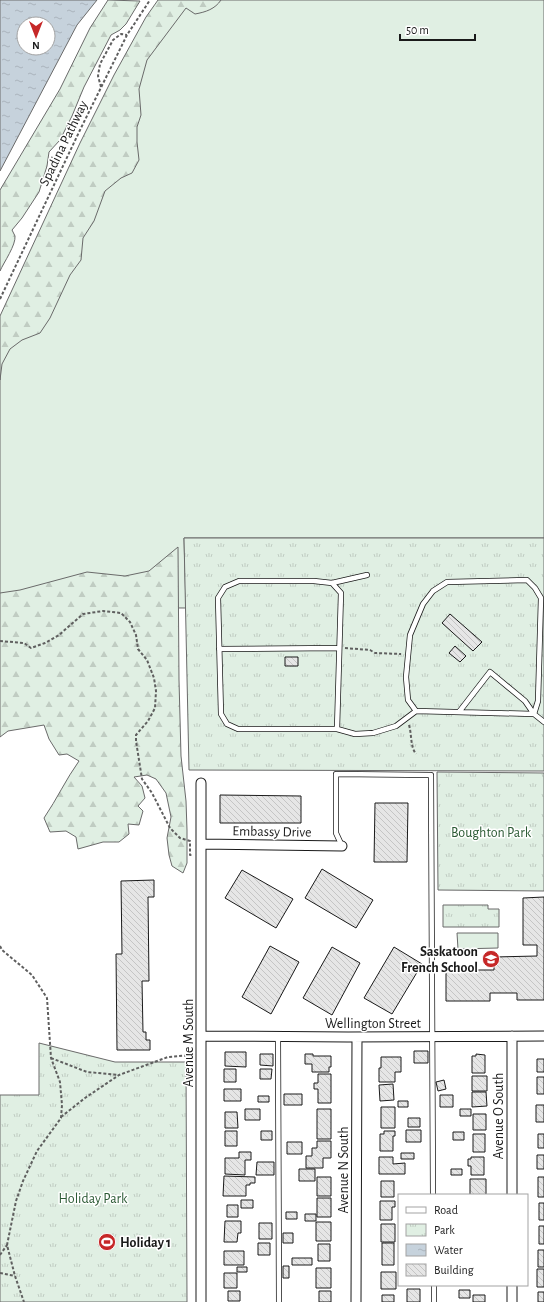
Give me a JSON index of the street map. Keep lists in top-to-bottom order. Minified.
{"streets":{"street":["Embassy Drive","Wellington Street","Avenue M South","Avenue O South","Avenue N South"],"path":["Spadina Pathway"]},"crossings":[["Embassy Drive","Avenue M South"],["Wellington Street","Avenue M South"],["Wellington Street","Avenue O South"],["Wellington Street","Avenue N South"]],"parks":["Boughton Park","Holiday Park"],"places":{"school or university":["Saskatoon French School"],"sports":["Holiday 1"]},"legend":["Road","Park","Water","Building"],"scale_bar":"50 m","north":"bottom"}
